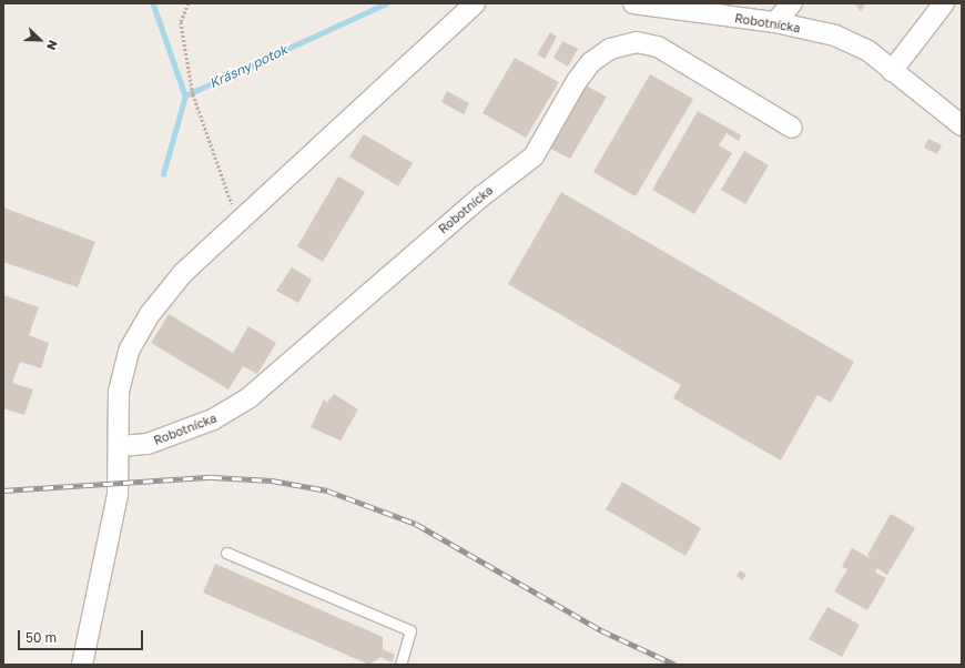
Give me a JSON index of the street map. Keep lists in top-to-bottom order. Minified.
{"streets":{"street":["Robotnícka"]},"water":["Krásny potok"],"scale_bar":"50 m","north":"bottom right"}
